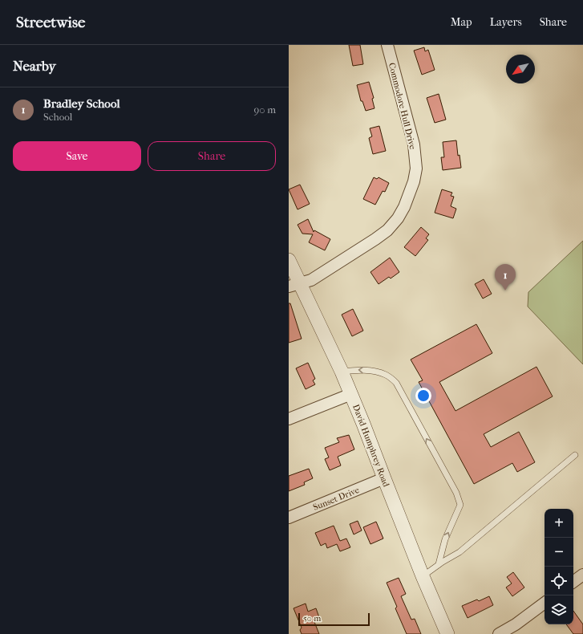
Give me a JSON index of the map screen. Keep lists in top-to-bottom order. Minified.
{"streets":{"street":["Commodore Hull Drive","David Humphrey Road","Sunset Drive"]},"crossings":[["Commodore Hull Drive","David Humphrey Road"],["David Humphrey Road","Sunset Drive"]],"scale_bar":"50 m","north":"bottom left","page":{"header":"Streetwise","nav":["Map","Layers","Share"],"heading":"Nearby","list":[{"mark":"1","name":"Bradley School","note":"School","value":"90 m"}],"buttons":["Save","Share"],"pins":"1","map_buttons":["+","−"],"scale":"50 m"}}
